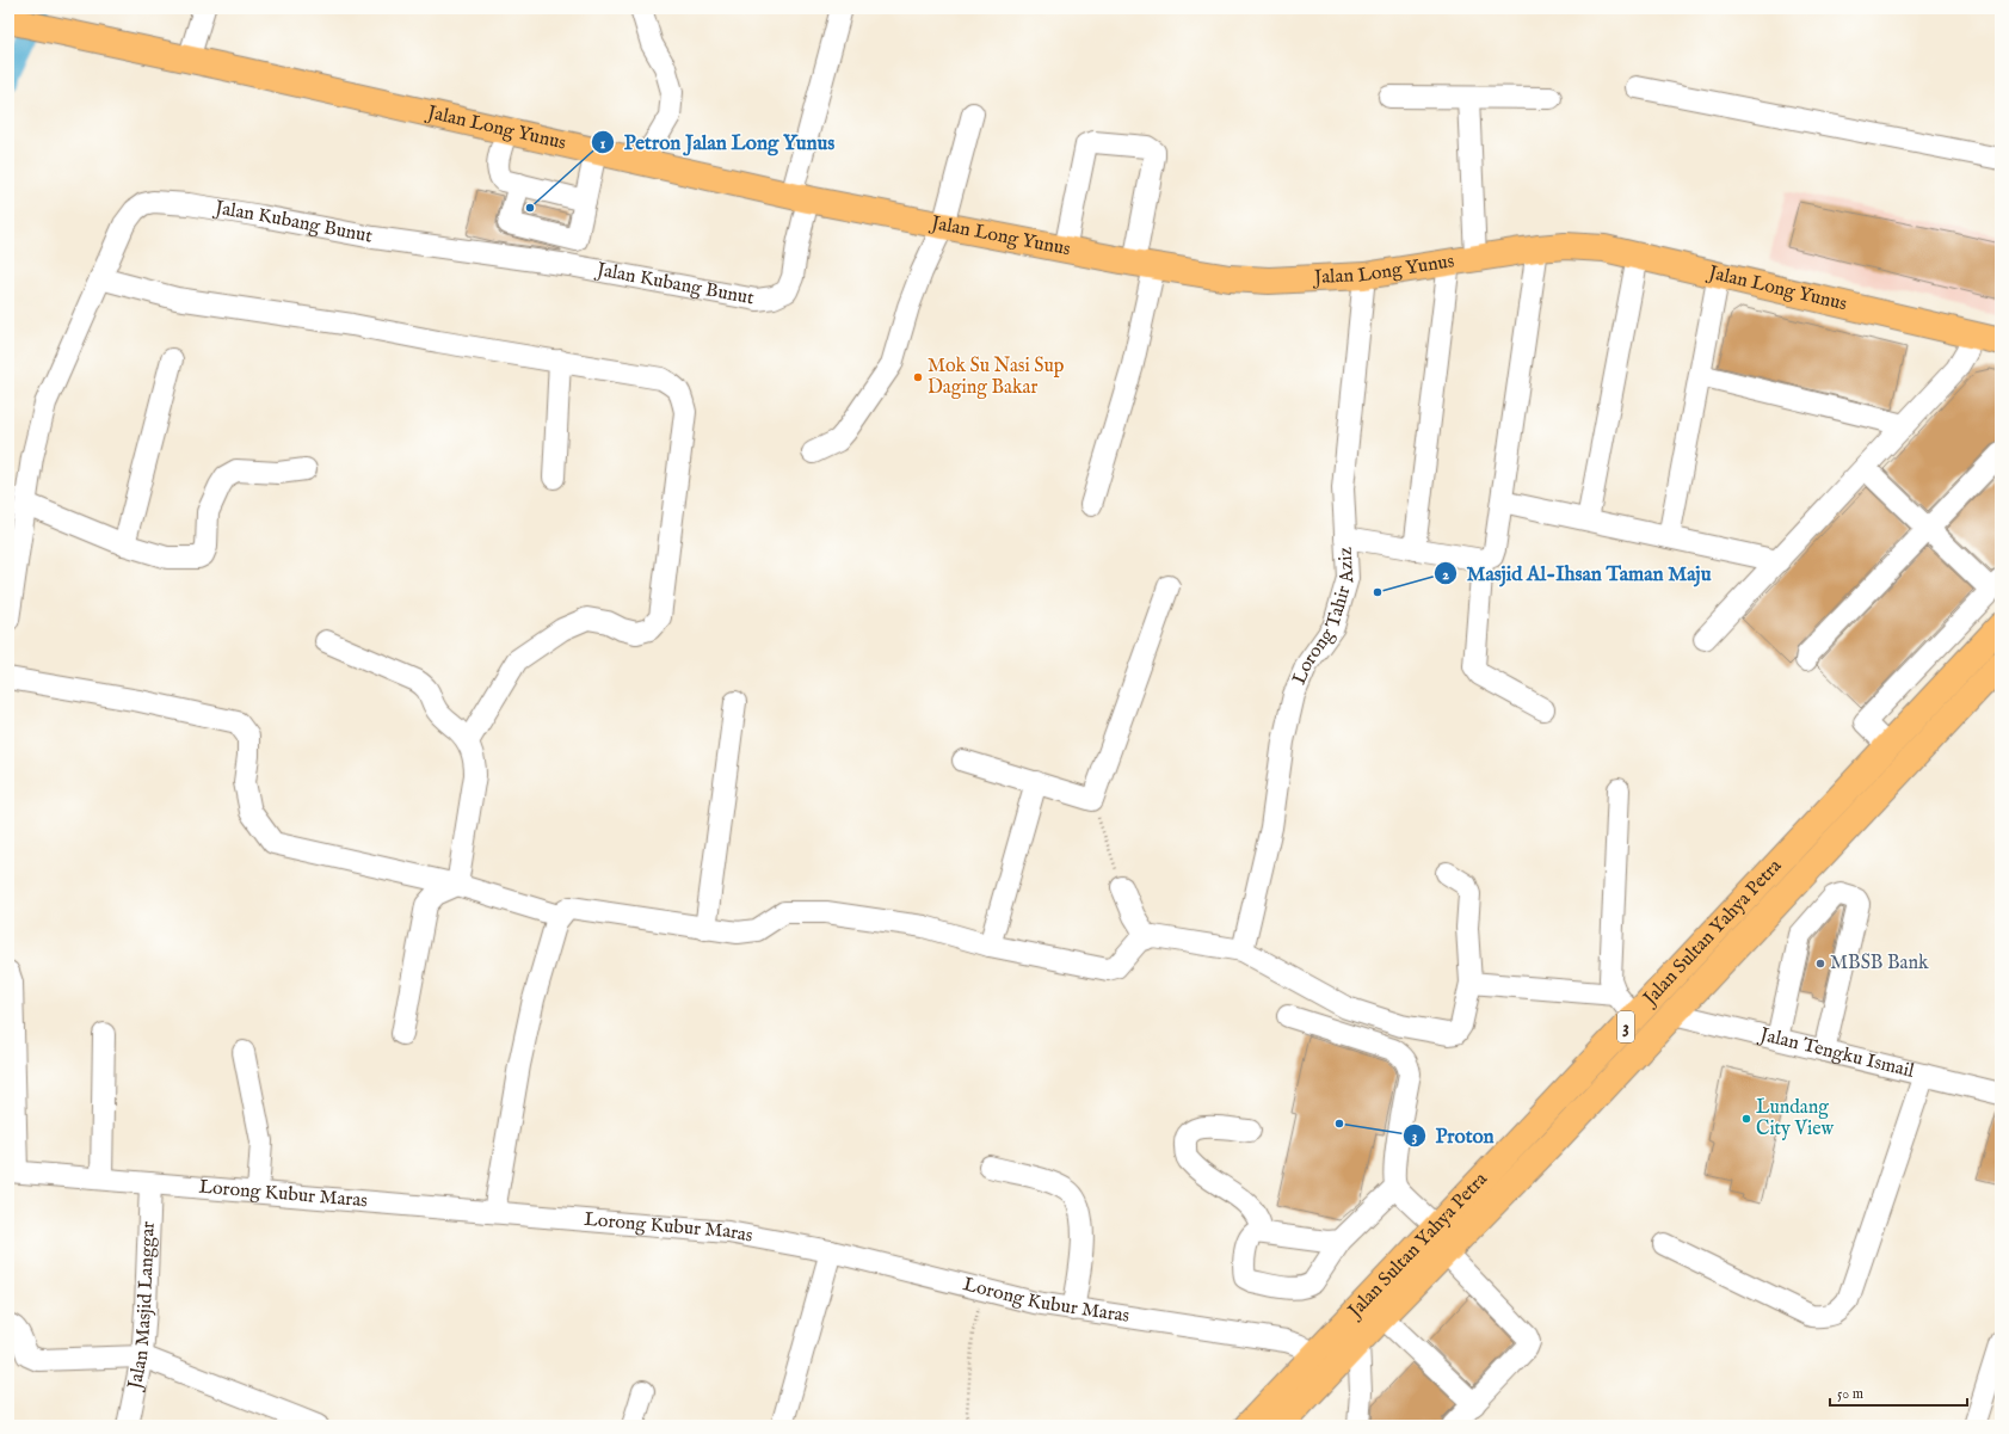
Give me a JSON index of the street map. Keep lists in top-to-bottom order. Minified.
{"streets":{"main road":["Jalan Long Yunus","Jalan Sultan Yahya Petra","3"],"street":["Jalan Kubang Bunut","Lorong Tahir Aziz","Jalan Tengku Ismail","Lorong Kubur Maras","Jalan Masjid Langgar"]},"crossings":[["Jalan Long Yunus","Jalan Kubang Bunut"],["Jalan Long Yunus","Lorong Tahir Aziz"],["Jalan Sultan Yahya Petra","Jalan Tengku Ismail"],["Jalan Sultan Yahya Petra","Lorong Kubur Maras"],["Lorong Kubur Maras","Jalan Masjid Langgar"]],"places":["Petron Jalan Long Yunus","Mok Su Nasi Sup Daging Bakar","Masjid Al-Ihsan Taman Maju","MBSB Bank","Lundang City View","Proton"],"scale_bar":"50 m"}
